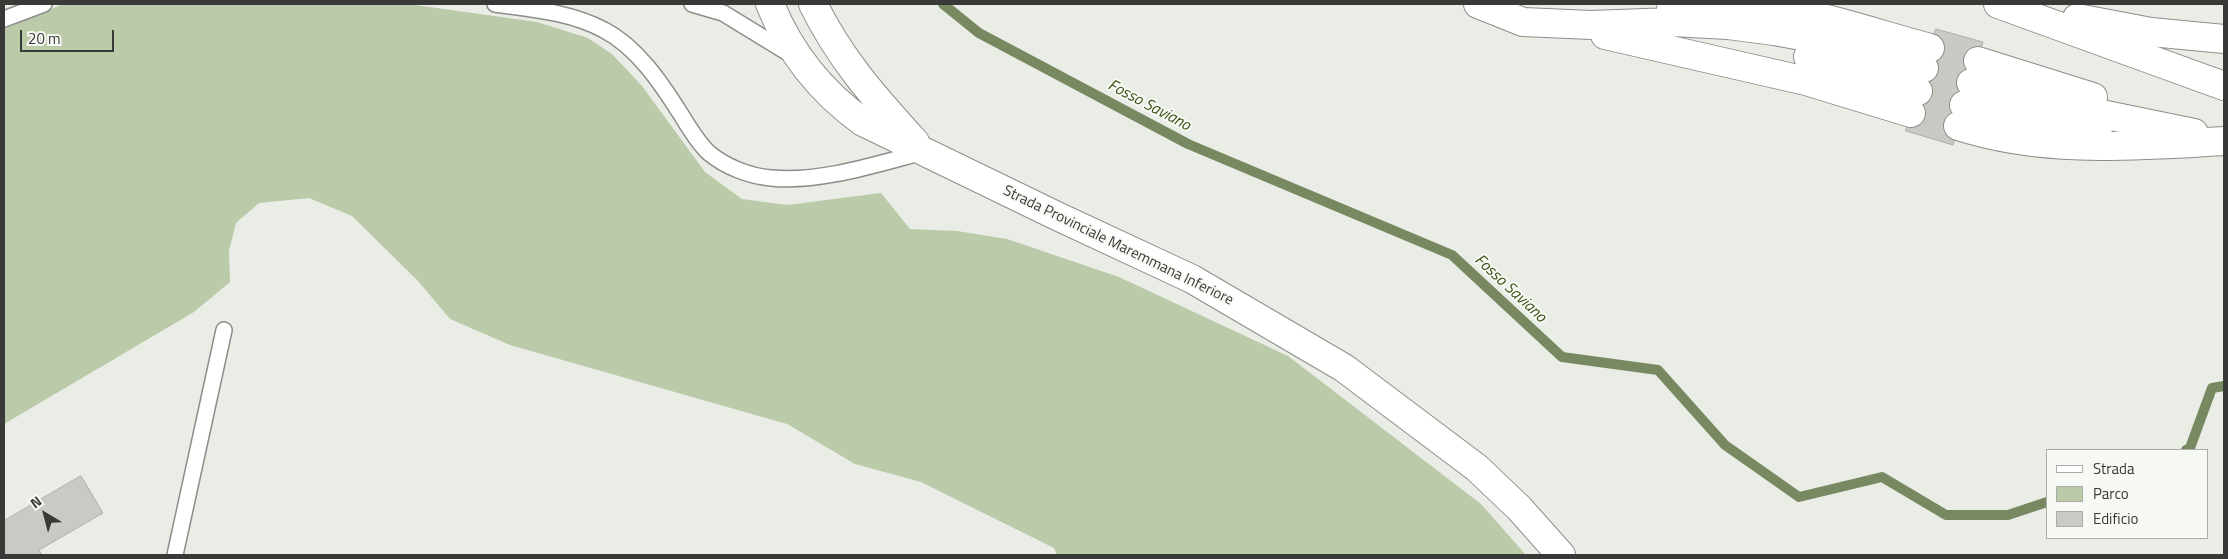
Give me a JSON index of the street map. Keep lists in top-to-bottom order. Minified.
{"streets":{"main road":["Strada Provinciale Maremmana Inferiore"]},"water":["Fosso Saviano"],"legend":["Strada","Parco","Edificio"],"scale_bar":"20 m","north":"top left"}
